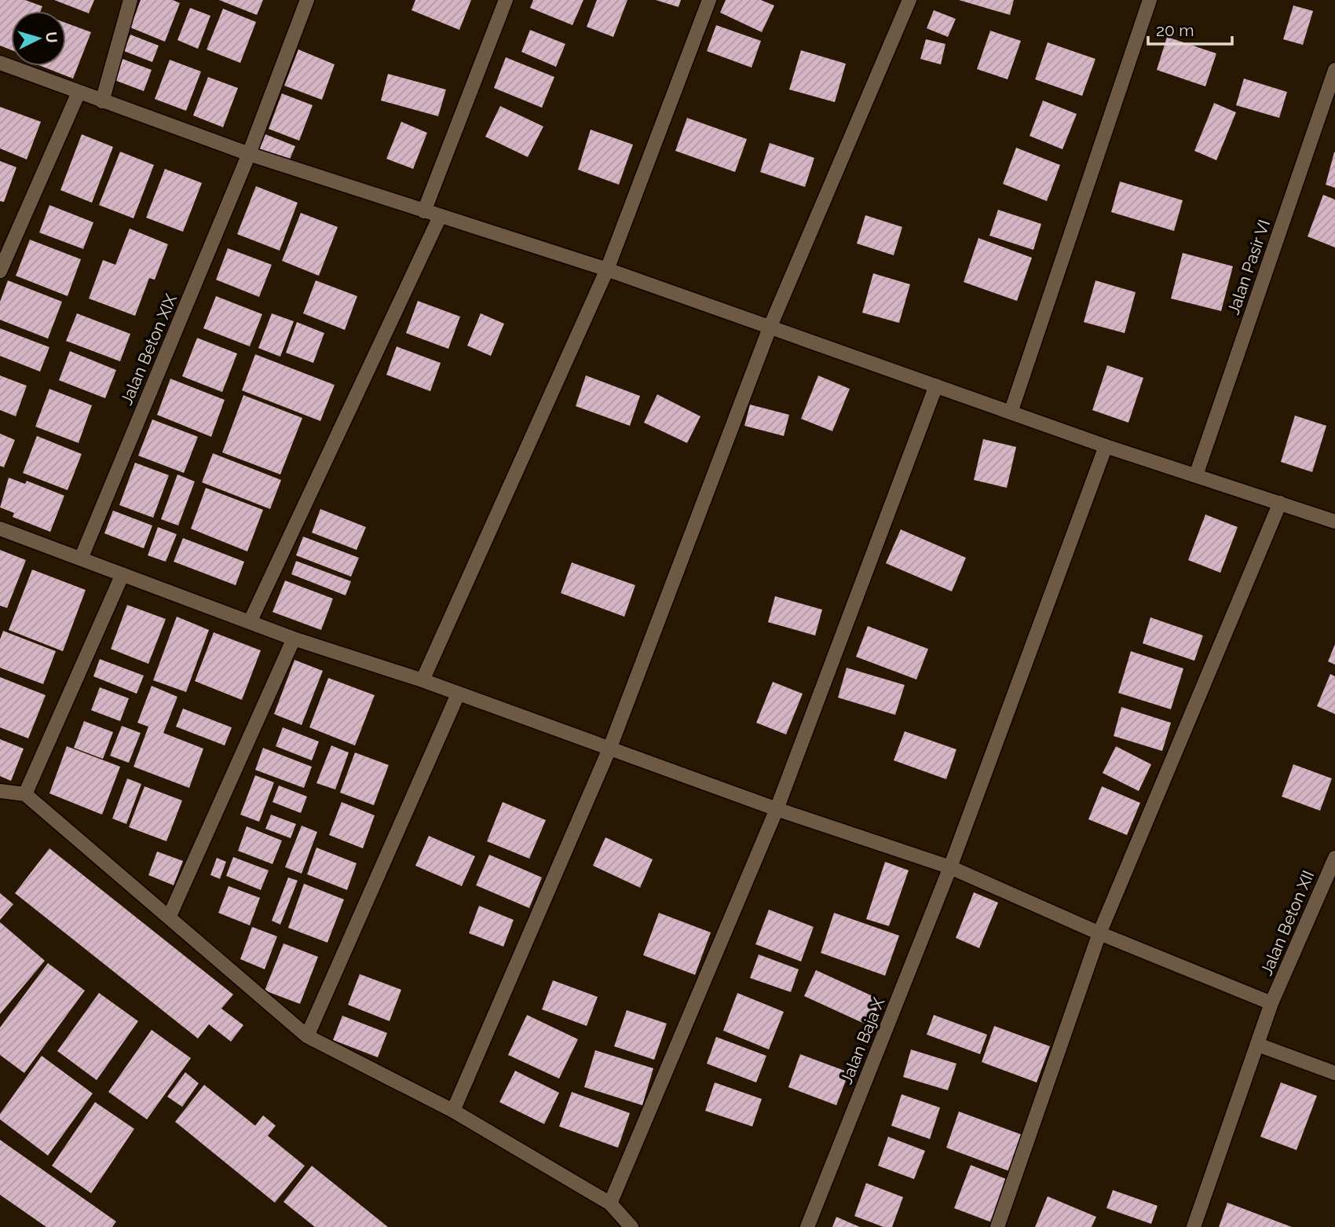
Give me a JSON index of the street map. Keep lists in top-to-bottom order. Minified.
{"streets":{"street":["Jalan Pasir VI","Jalan Beton XIX","Jalan Beton XII","Jalan Baja X"]},"scale_bar":"20 m","north":"right"}
